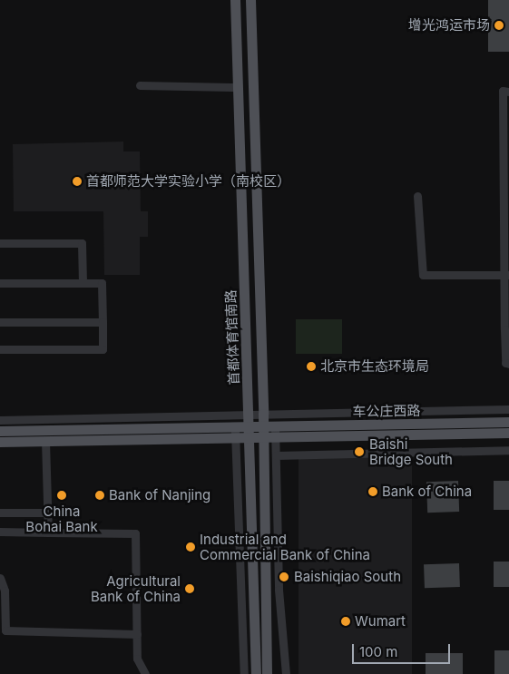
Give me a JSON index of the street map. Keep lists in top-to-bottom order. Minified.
{"streets":{"main road":["首都体育馆南路","车公庄西路"]},"crossings":[["首都体育馆南路","车公庄西路"]],"places":["增光鸿运市场","首都师范大学实验小学（南校区）","北京市生态环境局","Baishi Bridge South","Bank of China","China Bohai Bank","Bank of Nanjing","Industrial and Commercial Bank of China","Baishiqiao South","Agricultural Bank of China","Wumart"],"scale_bar":"100 m"}
